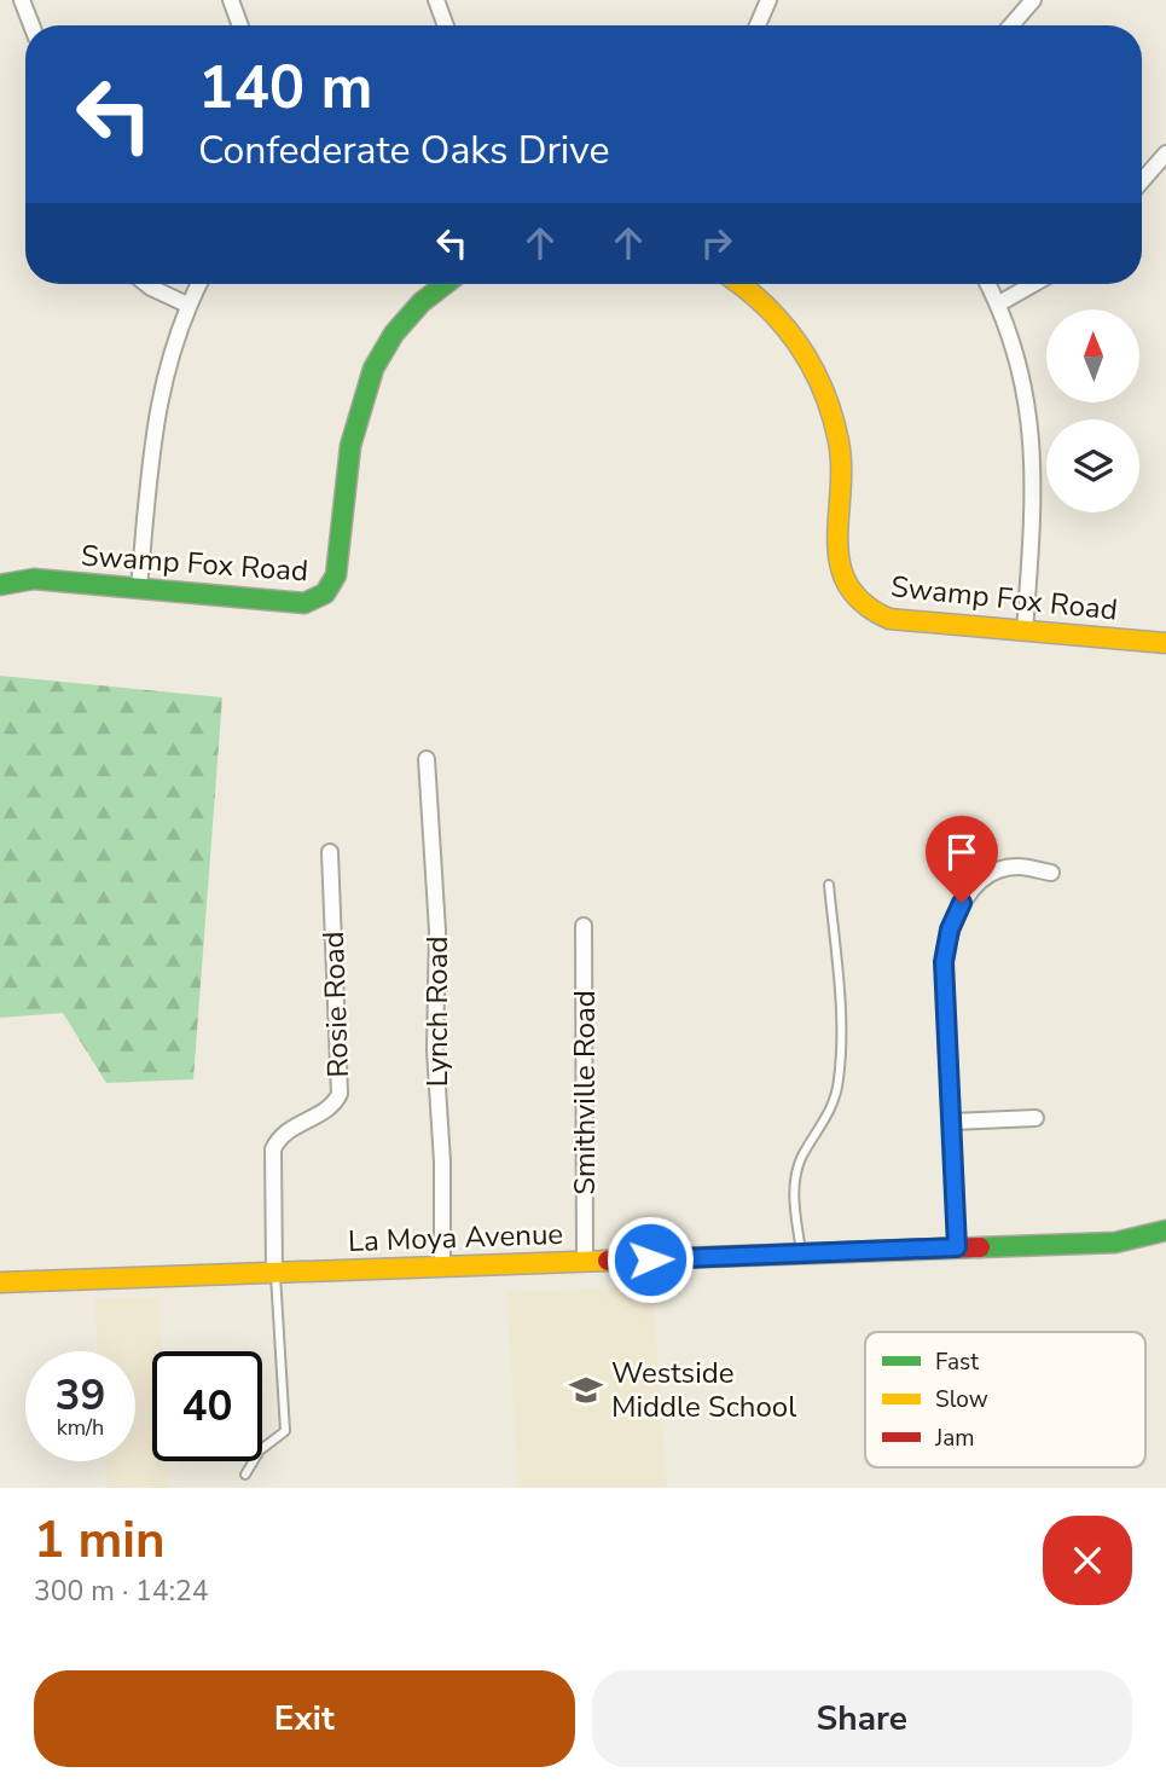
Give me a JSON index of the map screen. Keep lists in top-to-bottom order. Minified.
{"streets":{"street":["Swamp Fox Road","Rosie Road","Lynch Road","Smithville Road","La Moya Avenue"]},"crossings":[["Rosie Road","La Moya Avenue"],["Lynch Road","La Moya Avenue"],["Smithville Road","La Moya Avenue"]],"places":{"school or university":["Westside Middle School"]},"legend":["Fast","Slow","Jam"],"north":"top","page":{"turn":["140 m","Confederate Oaks Drive"],"speed":"39 km/h","limit":"40","heading":["1 min","300 m · 14:24"],"buttons":["Exit","Share"]}}
